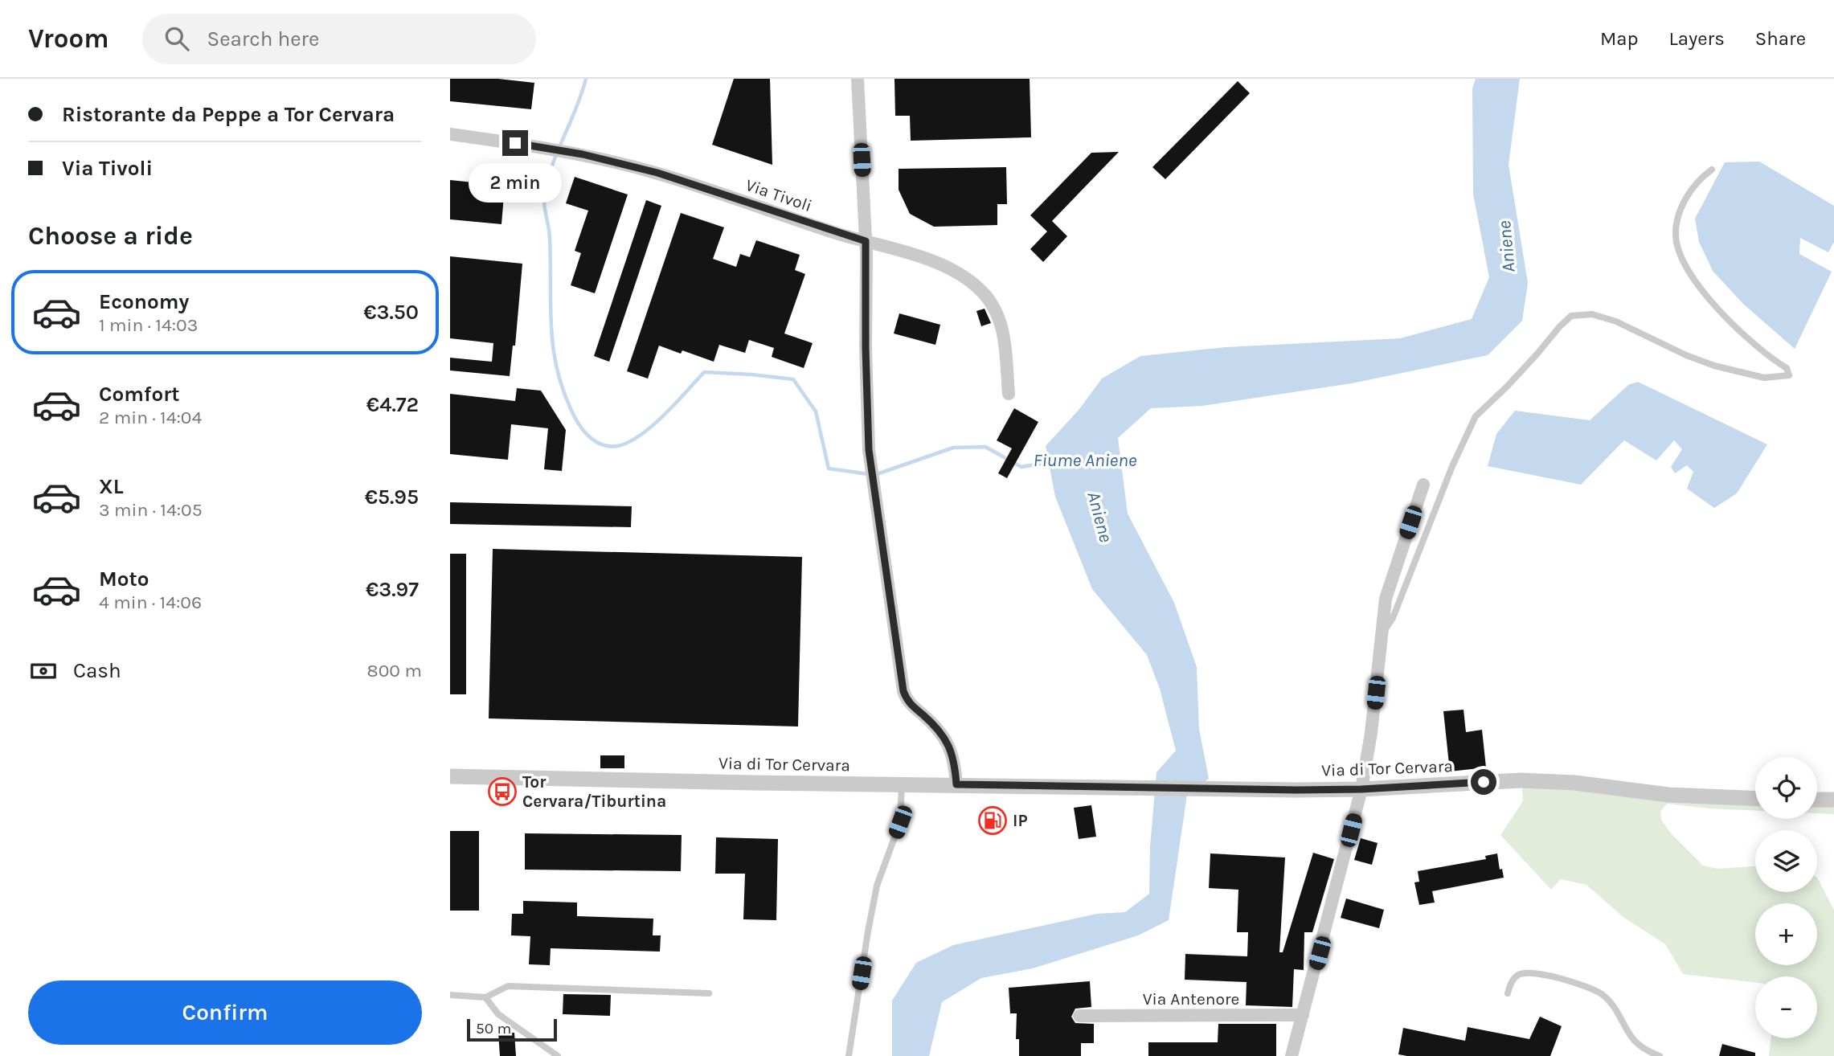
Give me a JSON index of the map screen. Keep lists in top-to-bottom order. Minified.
{"streets":{"street":["Via Tivoli","Via di Tor Cervara","Via Antenore"]},"water":["Aniene","Fiume Aniene"],"places":{"bus stop":["Tor Cervara/Tiburtina"],"fuel station":["IP"]},"scale_bar":"50 m","page":{"header":"Vroom","search":"Search here","nav":["Map","Layers","Share"],"banner":["Ristorante da Peppe a Tor Cervara","Via Tivoli"],"bubble":"2 min","heading":"Choose a ride","list":[{"name":"Economy","note":"1 min · 14:03","value":"€3.50"},{"name":"Comfort","note":"2 min · 14:04","value":"€4.72"},{"name":"XL","note":"3 min · 14:05","value":"€5.95"},{"name":"Moto","note":"4 min · 14:06","value":"€3.97"}],"pay":["Cash","800 m"],"map_buttons":["+","−"],"buttons":"Confirm","scale":"50 m"}}
